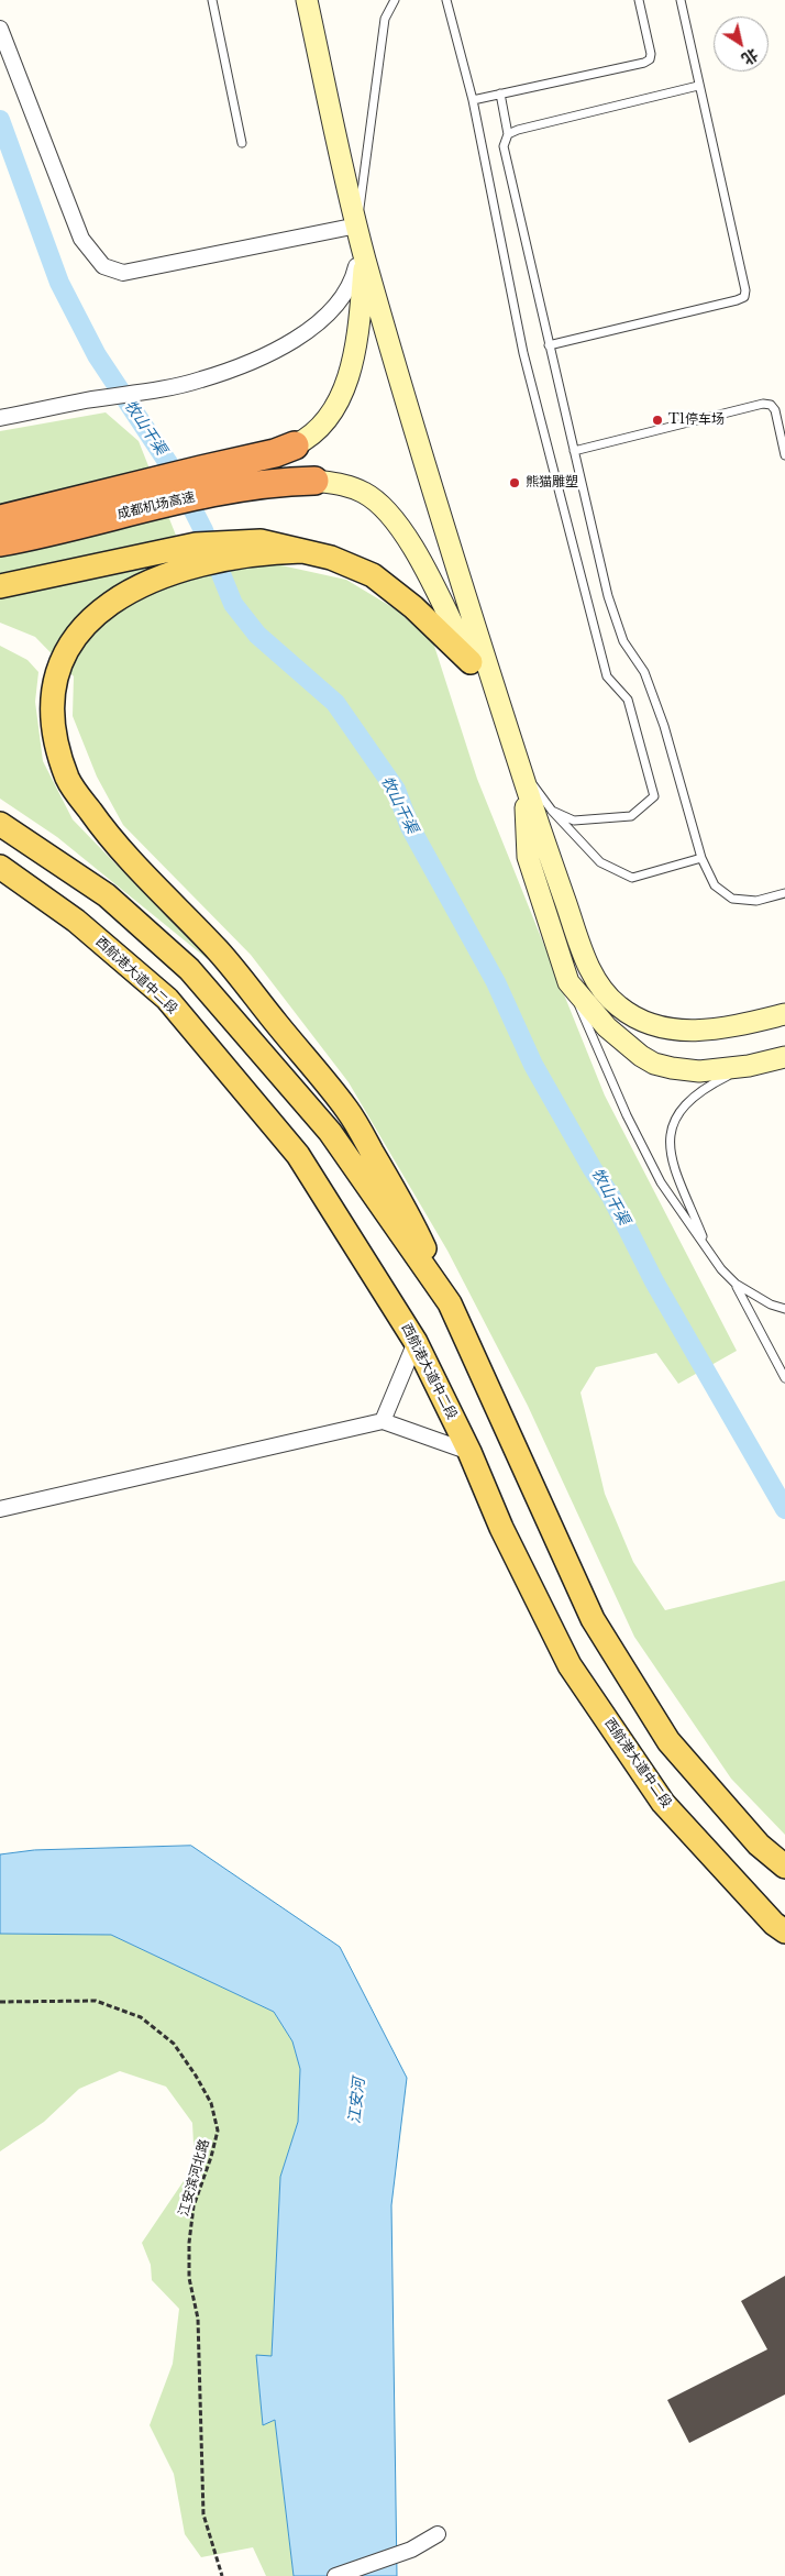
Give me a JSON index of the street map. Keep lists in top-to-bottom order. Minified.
{"streets":{"highway":["成都机场高速"],"main road":["西航港大道中二段"],"path":["江安滨河北路"]},"water":["牧山干渠","江安河"],"places":["T1停车场","熊猫雕塑"],"north":"bottom right"}
